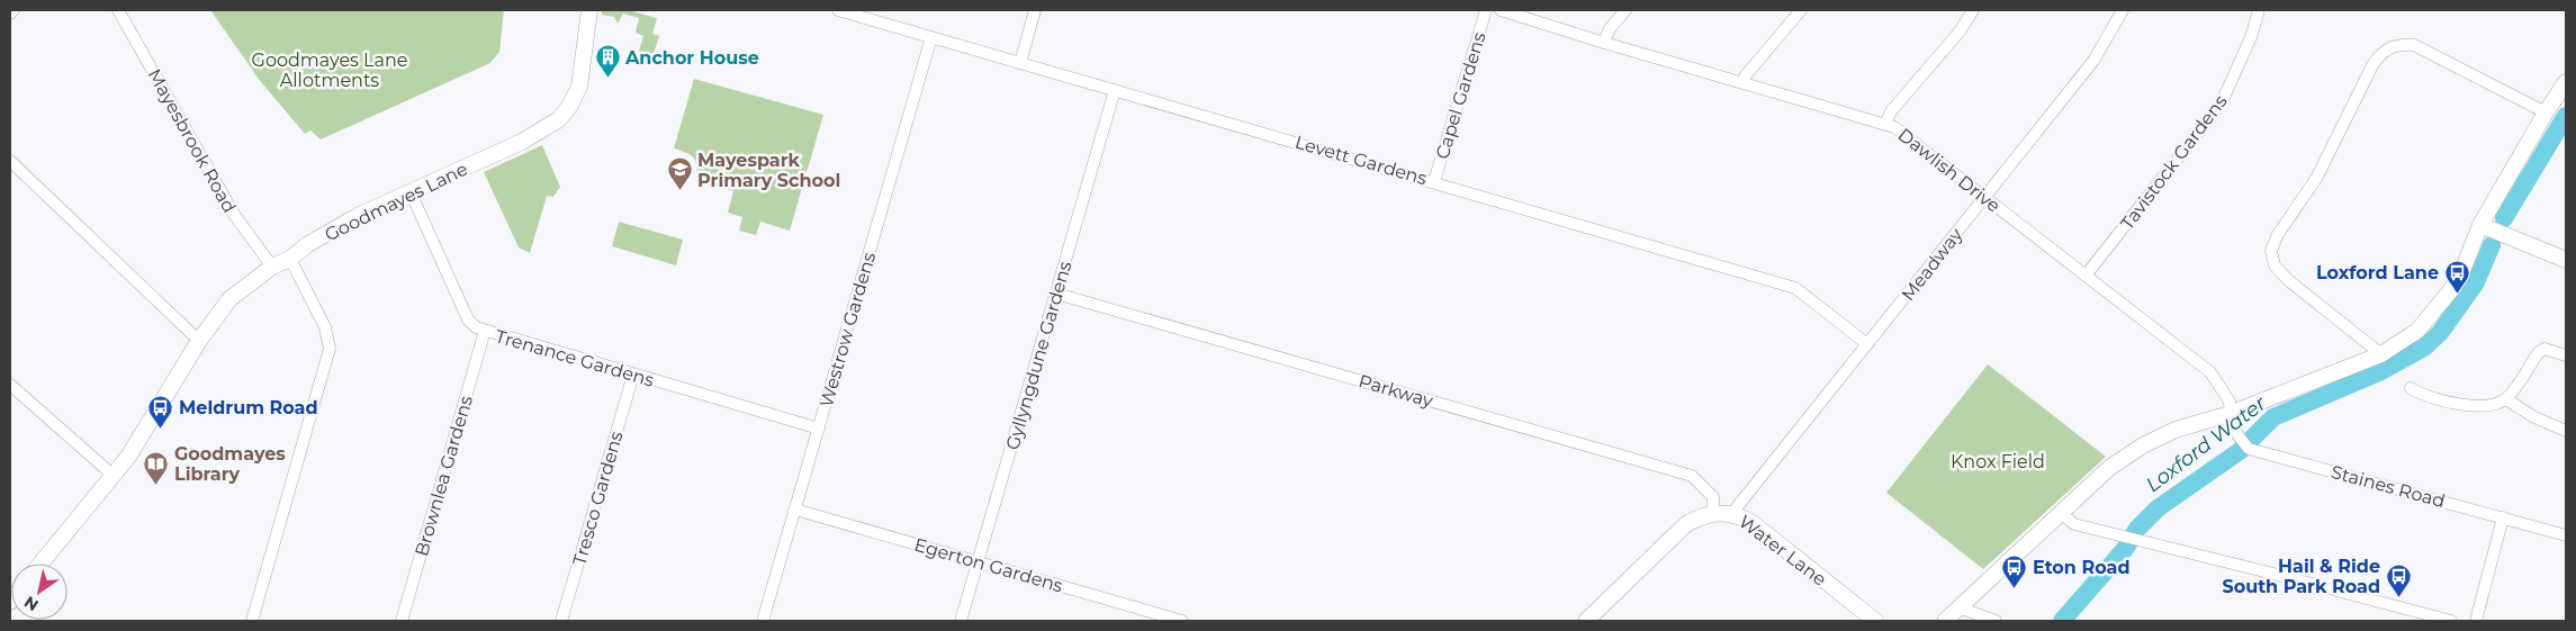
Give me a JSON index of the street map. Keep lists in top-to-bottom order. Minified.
{"streets":{"street":["Capel Gardens","Mayesbrook Road","Levett Gardens","Tavistock Gardens","Dawlish Drive","Goodmayes Lane","Meadway","Westrow Gardens","Gyllyngdune Gardens","Trenance Gardens","Parkway","Brownlea Gardens","Staines Road","Tresco Gardens","Water Lane","Egerton Gardens"]},"crossings":[["Capel Gardens","Levett Gardens"],["Mayesbrook Road","Goodmayes Lane"],["Levett Gardens","Meadway"],["Levett Gardens","Westrow Gardens"],["Levett Gardens","Gyllyngdune Gardens"],["Tavistock Gardens","Dawlish Drive"],["Dawlish Drive","Meadway"],["Dawlish Drive","Staines Road"],["Goodmayes Lane","Trenance Gardens"],["Meadway","Water Lane"],["Westrow Gardens","Trenance Gardens"],["Westrow Gardens","Egerton Gardens"],["Gyllyngdune Gardens","Parkway"],["Gyllyngdune Gardens","Egerton Gardens"],["Trenance Gardens","Brownlea Gardens"],["Trenance Gardens","Tresco Gardens"],["Parkway","Water Lane"]],"water":["Loxford Water"],"parks":["Goodmayes Lane Allotments","Knox Field"],"places":{"building":["Anchor House"],"school or university":["Mayespark Primary School"],"bus stop":["Loxford Lane","Meldrum Road","Eton Road","Hail & Ride South Park Road"],"library":["Goodmayes Library"]},"north":"bottom left"}
